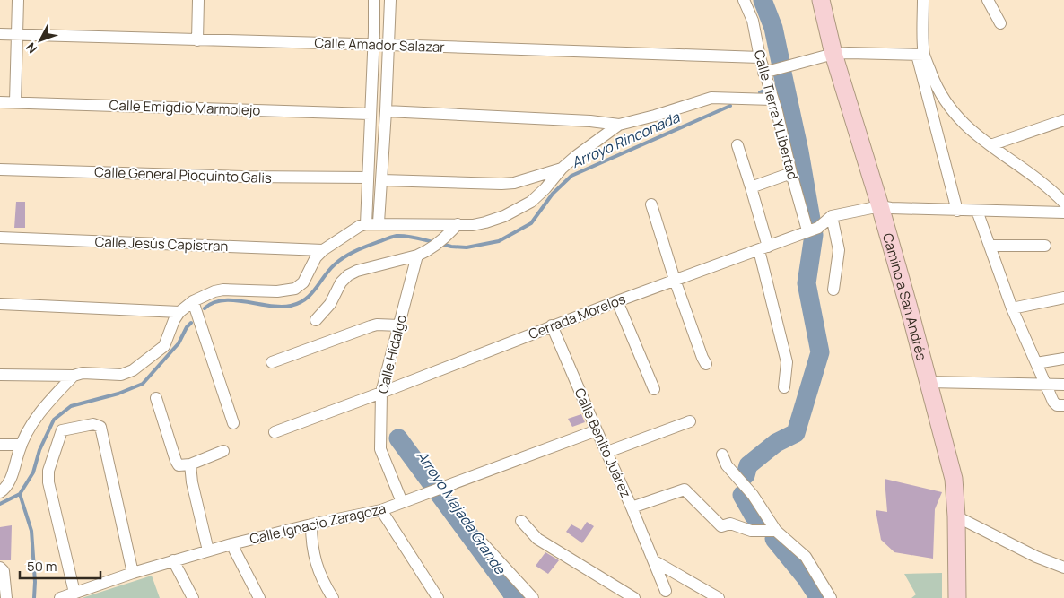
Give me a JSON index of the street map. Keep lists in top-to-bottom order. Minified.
{"streets":{"street":["Calle Amador Salazar","Calle Emigdio Marmolejo","Calle Tierra Y Libertad","Calle General Pioquinto Galis","Calle Jesús Capistran","Camino a San Andrés","Cerrada Morelos","Calle Hidalgo","Calle Benito Juárez","Calle Ignacio Zaragoza"]},"crossings":[["Calle Amador Salazar","Calle Tierra Y Libertad"],["Calle Tierra Y Libertad","Cerrada Morelos"],["Camino a San Andrés","Cerrada Morelos"],["Cerrada Morelos","Calle Hidalgo"],["Cerrada Morelos","Calle Benito Juárez"],["Calle Hidalgo","Calle Ignacio Zaragoza"],["Calle Benito Juárez","Calle Ignacio Zaragoza"]],"water":["Arroyo Rinconada","Arroyo Majada Grande"],"scale_bar":"50 m","north":"bottom left"}
